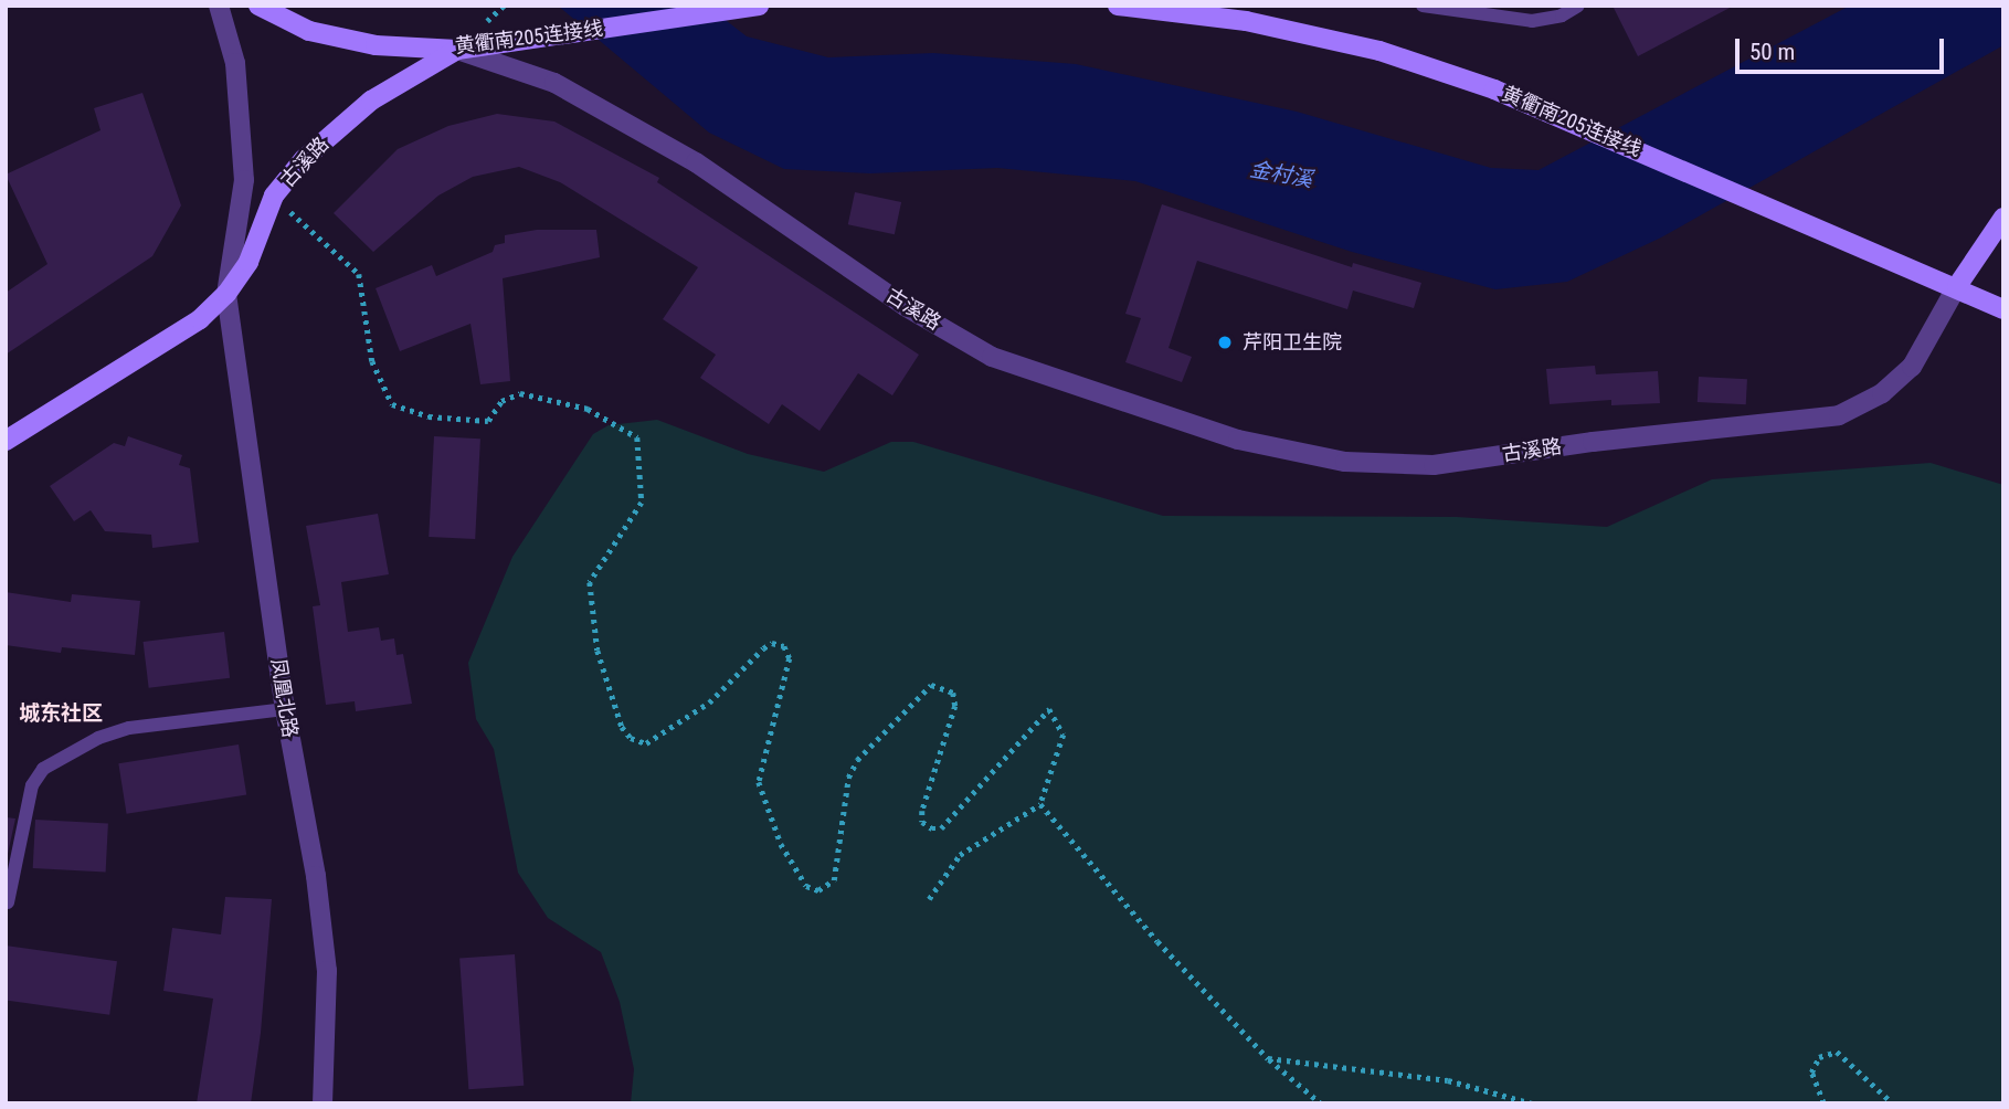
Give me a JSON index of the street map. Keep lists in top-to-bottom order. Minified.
{"streets":{"main road":["黄衢南205连接线","古溪路"],"street":["凤凰北路"]},"crossings":[["黄衢南205连接线","古溪路"],["古溪路","凤凰北路"]],"districts":["城东社区"],"water":["金村溪"],"places":["芹阳卫生院"],"scale_bar":"50 m"}
